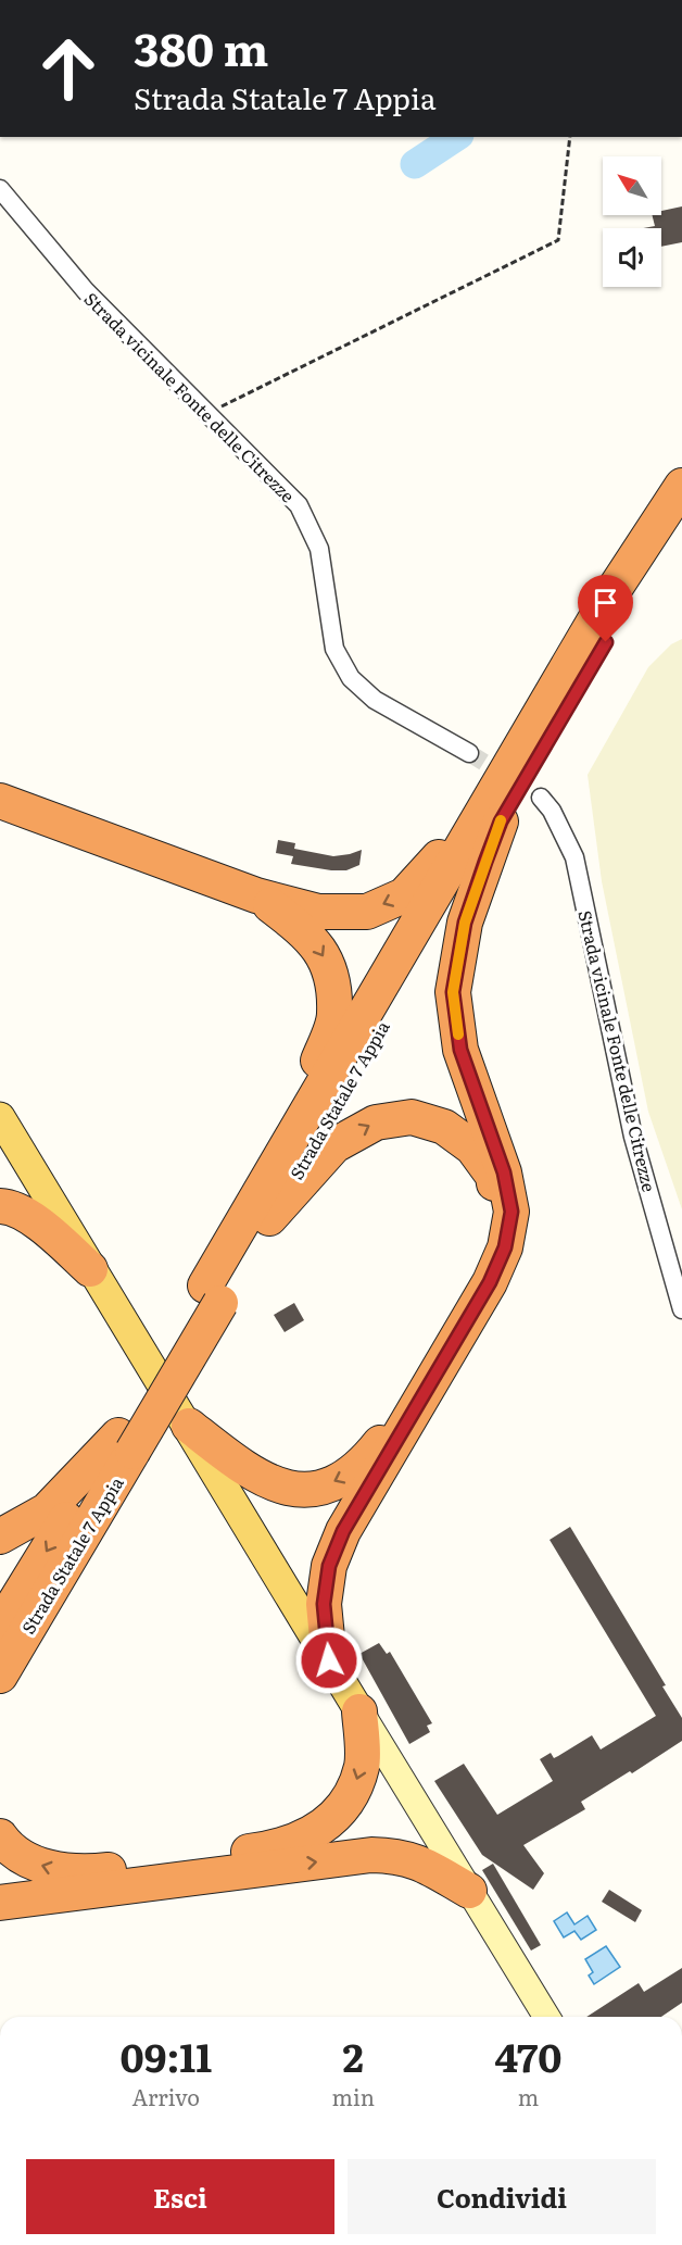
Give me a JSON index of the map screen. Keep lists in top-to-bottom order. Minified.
{"streets":{"highway":["Strada Statale 7 Appia"],"street":["Strada vicinale Fonte delle Citrezze"]},"north":"top left","page":{"turn":["380 m","Strada Statale 7 Appia"],"eta":["09:11","Arrivo","2","min","470","m"],"buttons":["Esci","Condividi"]}}
